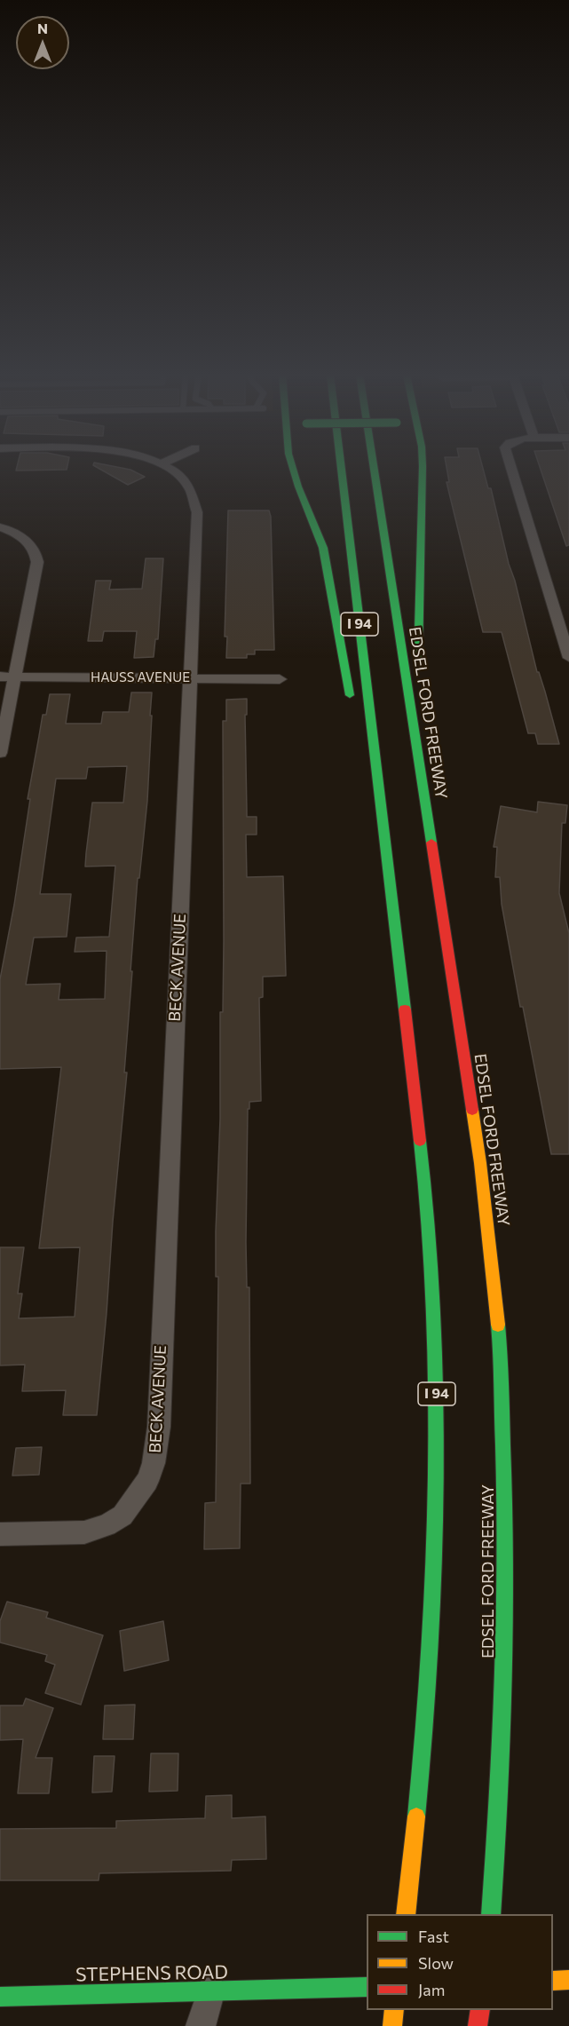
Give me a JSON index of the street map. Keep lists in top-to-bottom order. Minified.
{"streets":{"main road":["I 94","EDSEL FORD FREEWAY","STEPHENS ROAD"],"street":["HAUSS AVENUE","BECK AVENUE"]},"crossings":[["HAUSS AVENUE","BECK AVENUE"]],"legend":["Fast","Slow","Jam"],"north":"top"}
